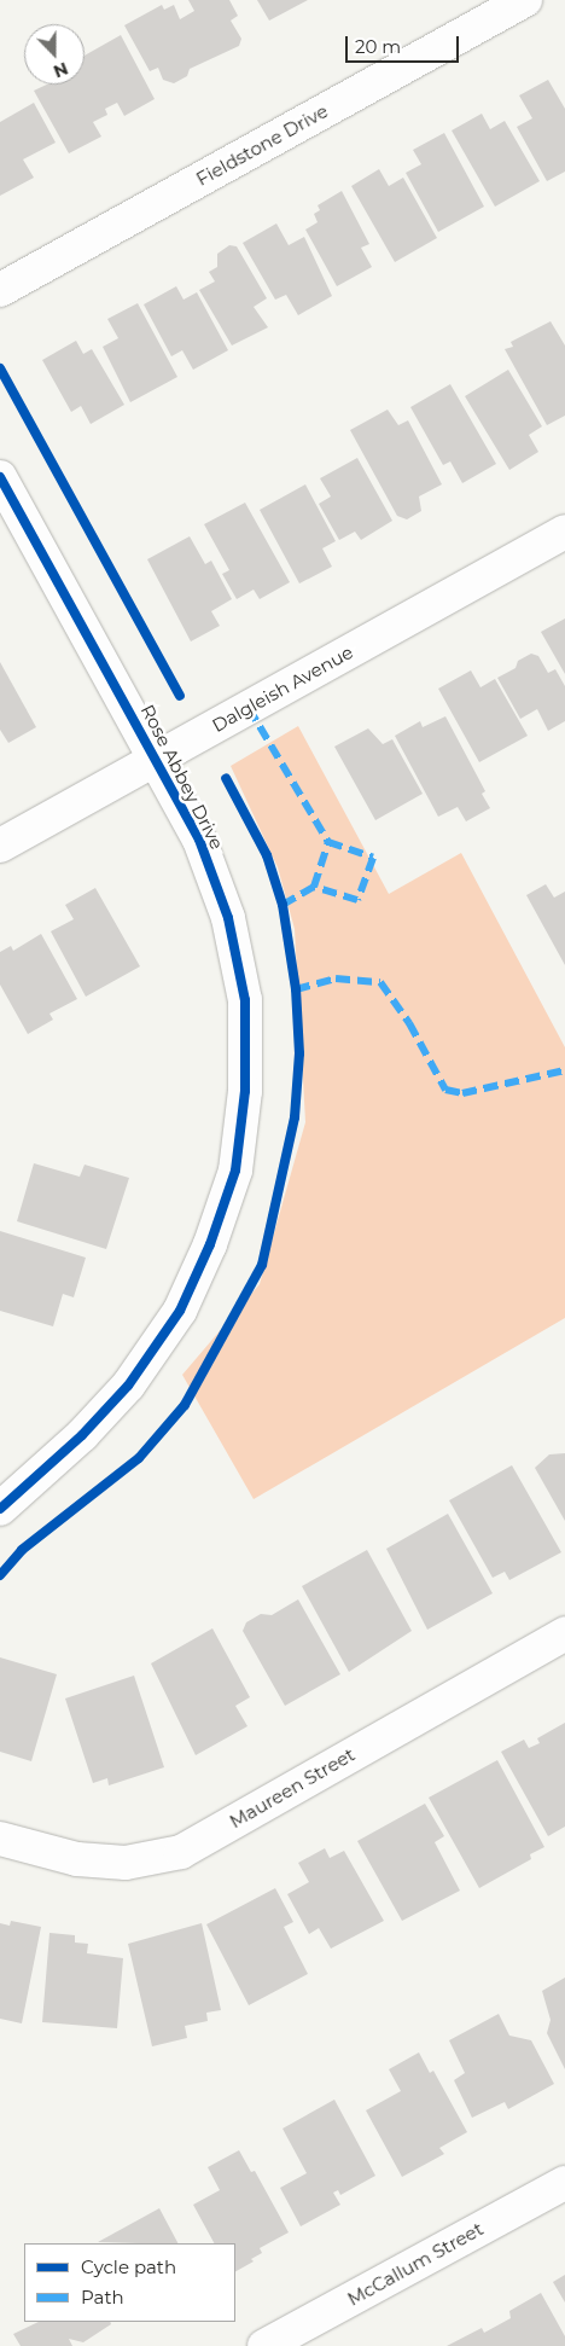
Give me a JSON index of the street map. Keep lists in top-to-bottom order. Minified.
{"streets":{"street":["Fieldstone Drive","Dalgleish Avenue","Rose Abbey Drive","Maureen Street","McCallum Street"]},"crossings":[["Dalgleish Avenue","Rose Abbey Drive"]],"legend":["Cycle path","Path"],"scale_bar":"20 m","north":"bottom"}
